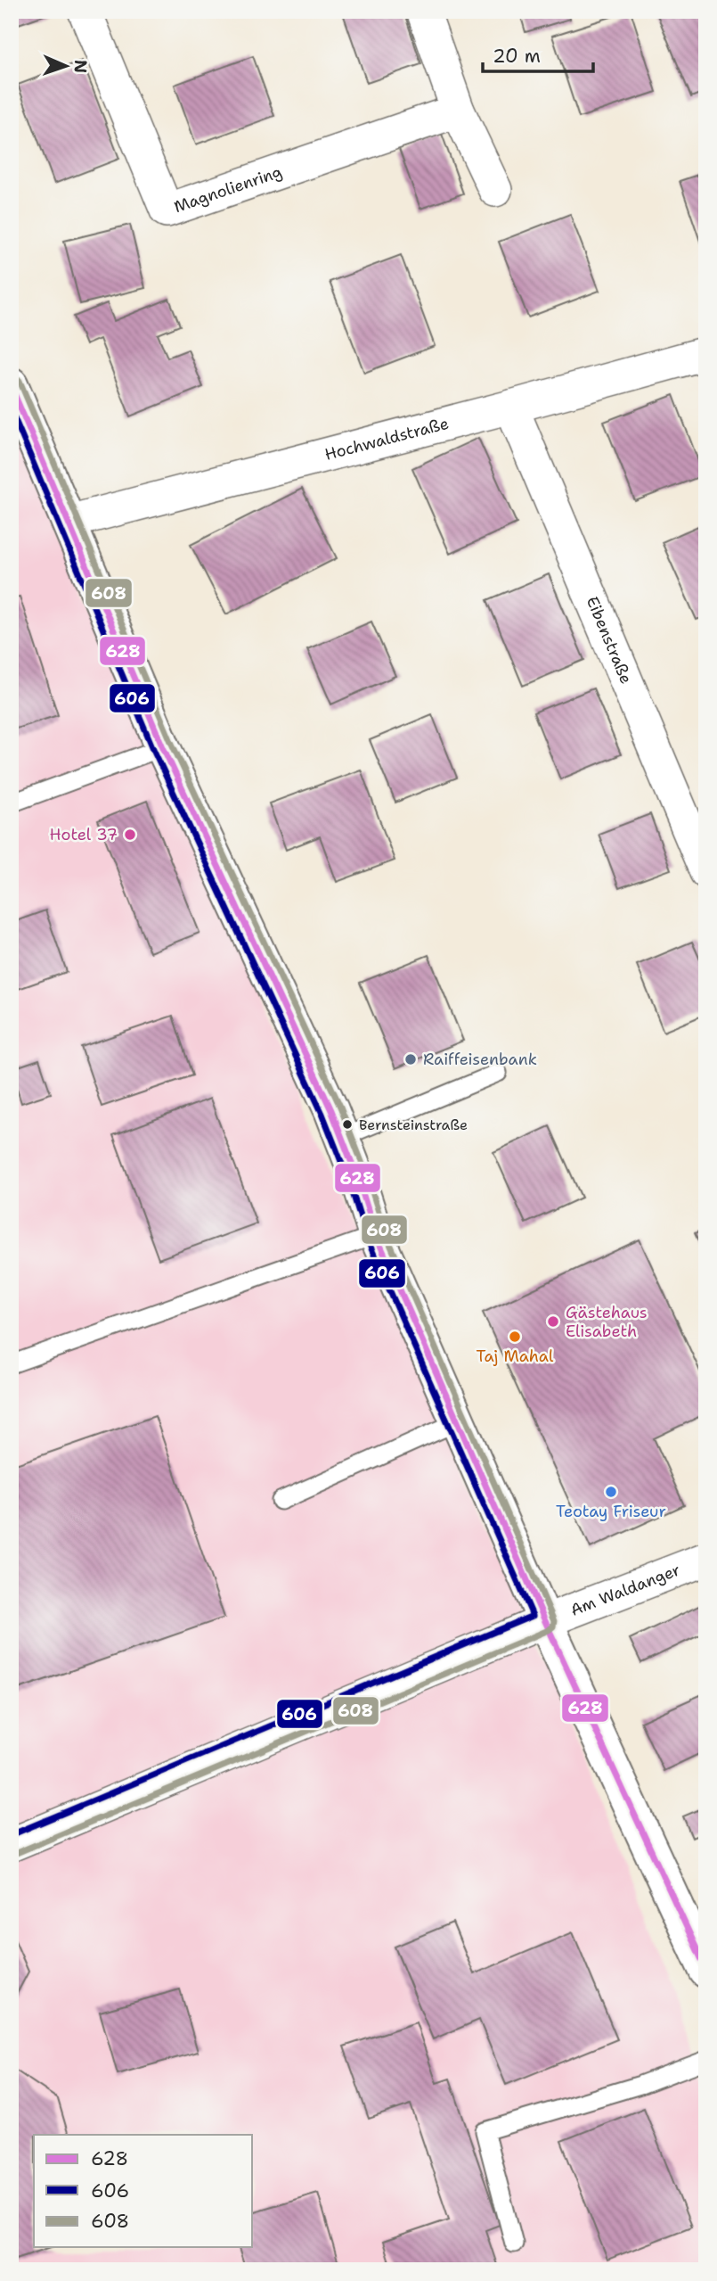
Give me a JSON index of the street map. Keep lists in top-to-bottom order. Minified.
{"streets":{"street":["Magnolienring","Hochwaldstraße","Eibenstraße","Am Waldanger"]},"crossings":[["Hochwaldstraße","Eibenstraße"]],"places":["Hotel 37","Raiffeisenbank","Bernsteinstraße","Gästehaus Elisabeth","Taj Mahal","Teotay Friseur"],"lines":["transit line 608","transit line 628","transit line 606"],"legend":["628","606","608"],"scale_bar":"20 m","north":"right"}
